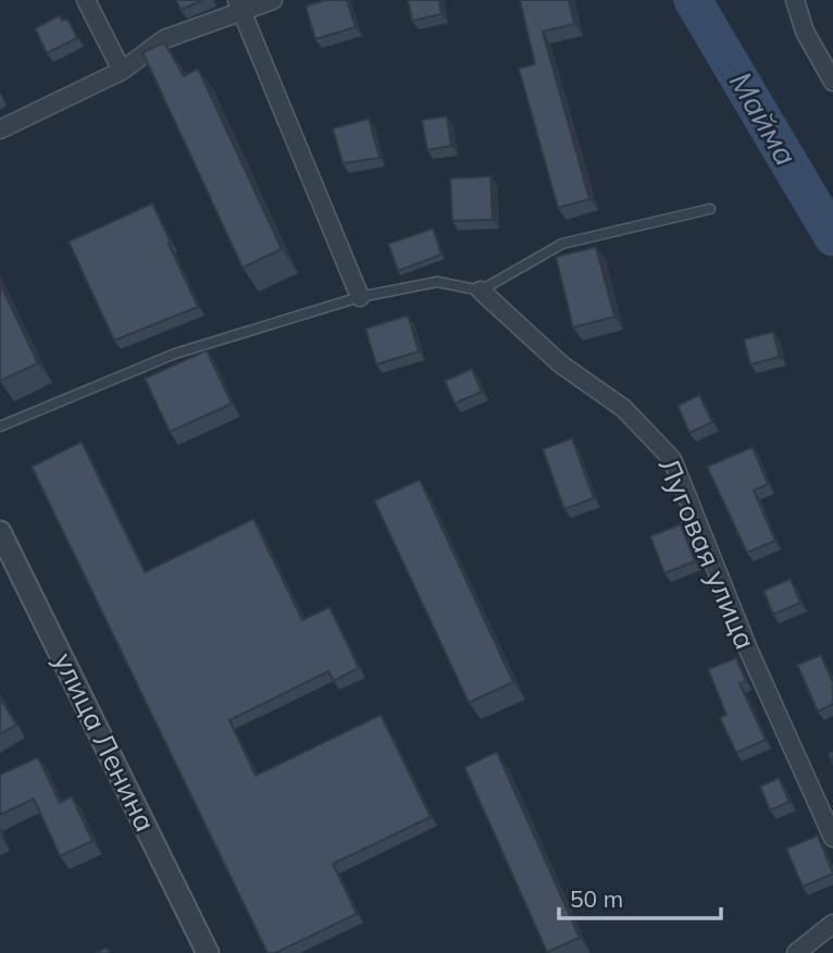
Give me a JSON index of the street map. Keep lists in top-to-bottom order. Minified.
{"streets":{"street":["Луговая улица","улица Ленина"]},"water":["Майма"],"scale_bar":"50 m"}
